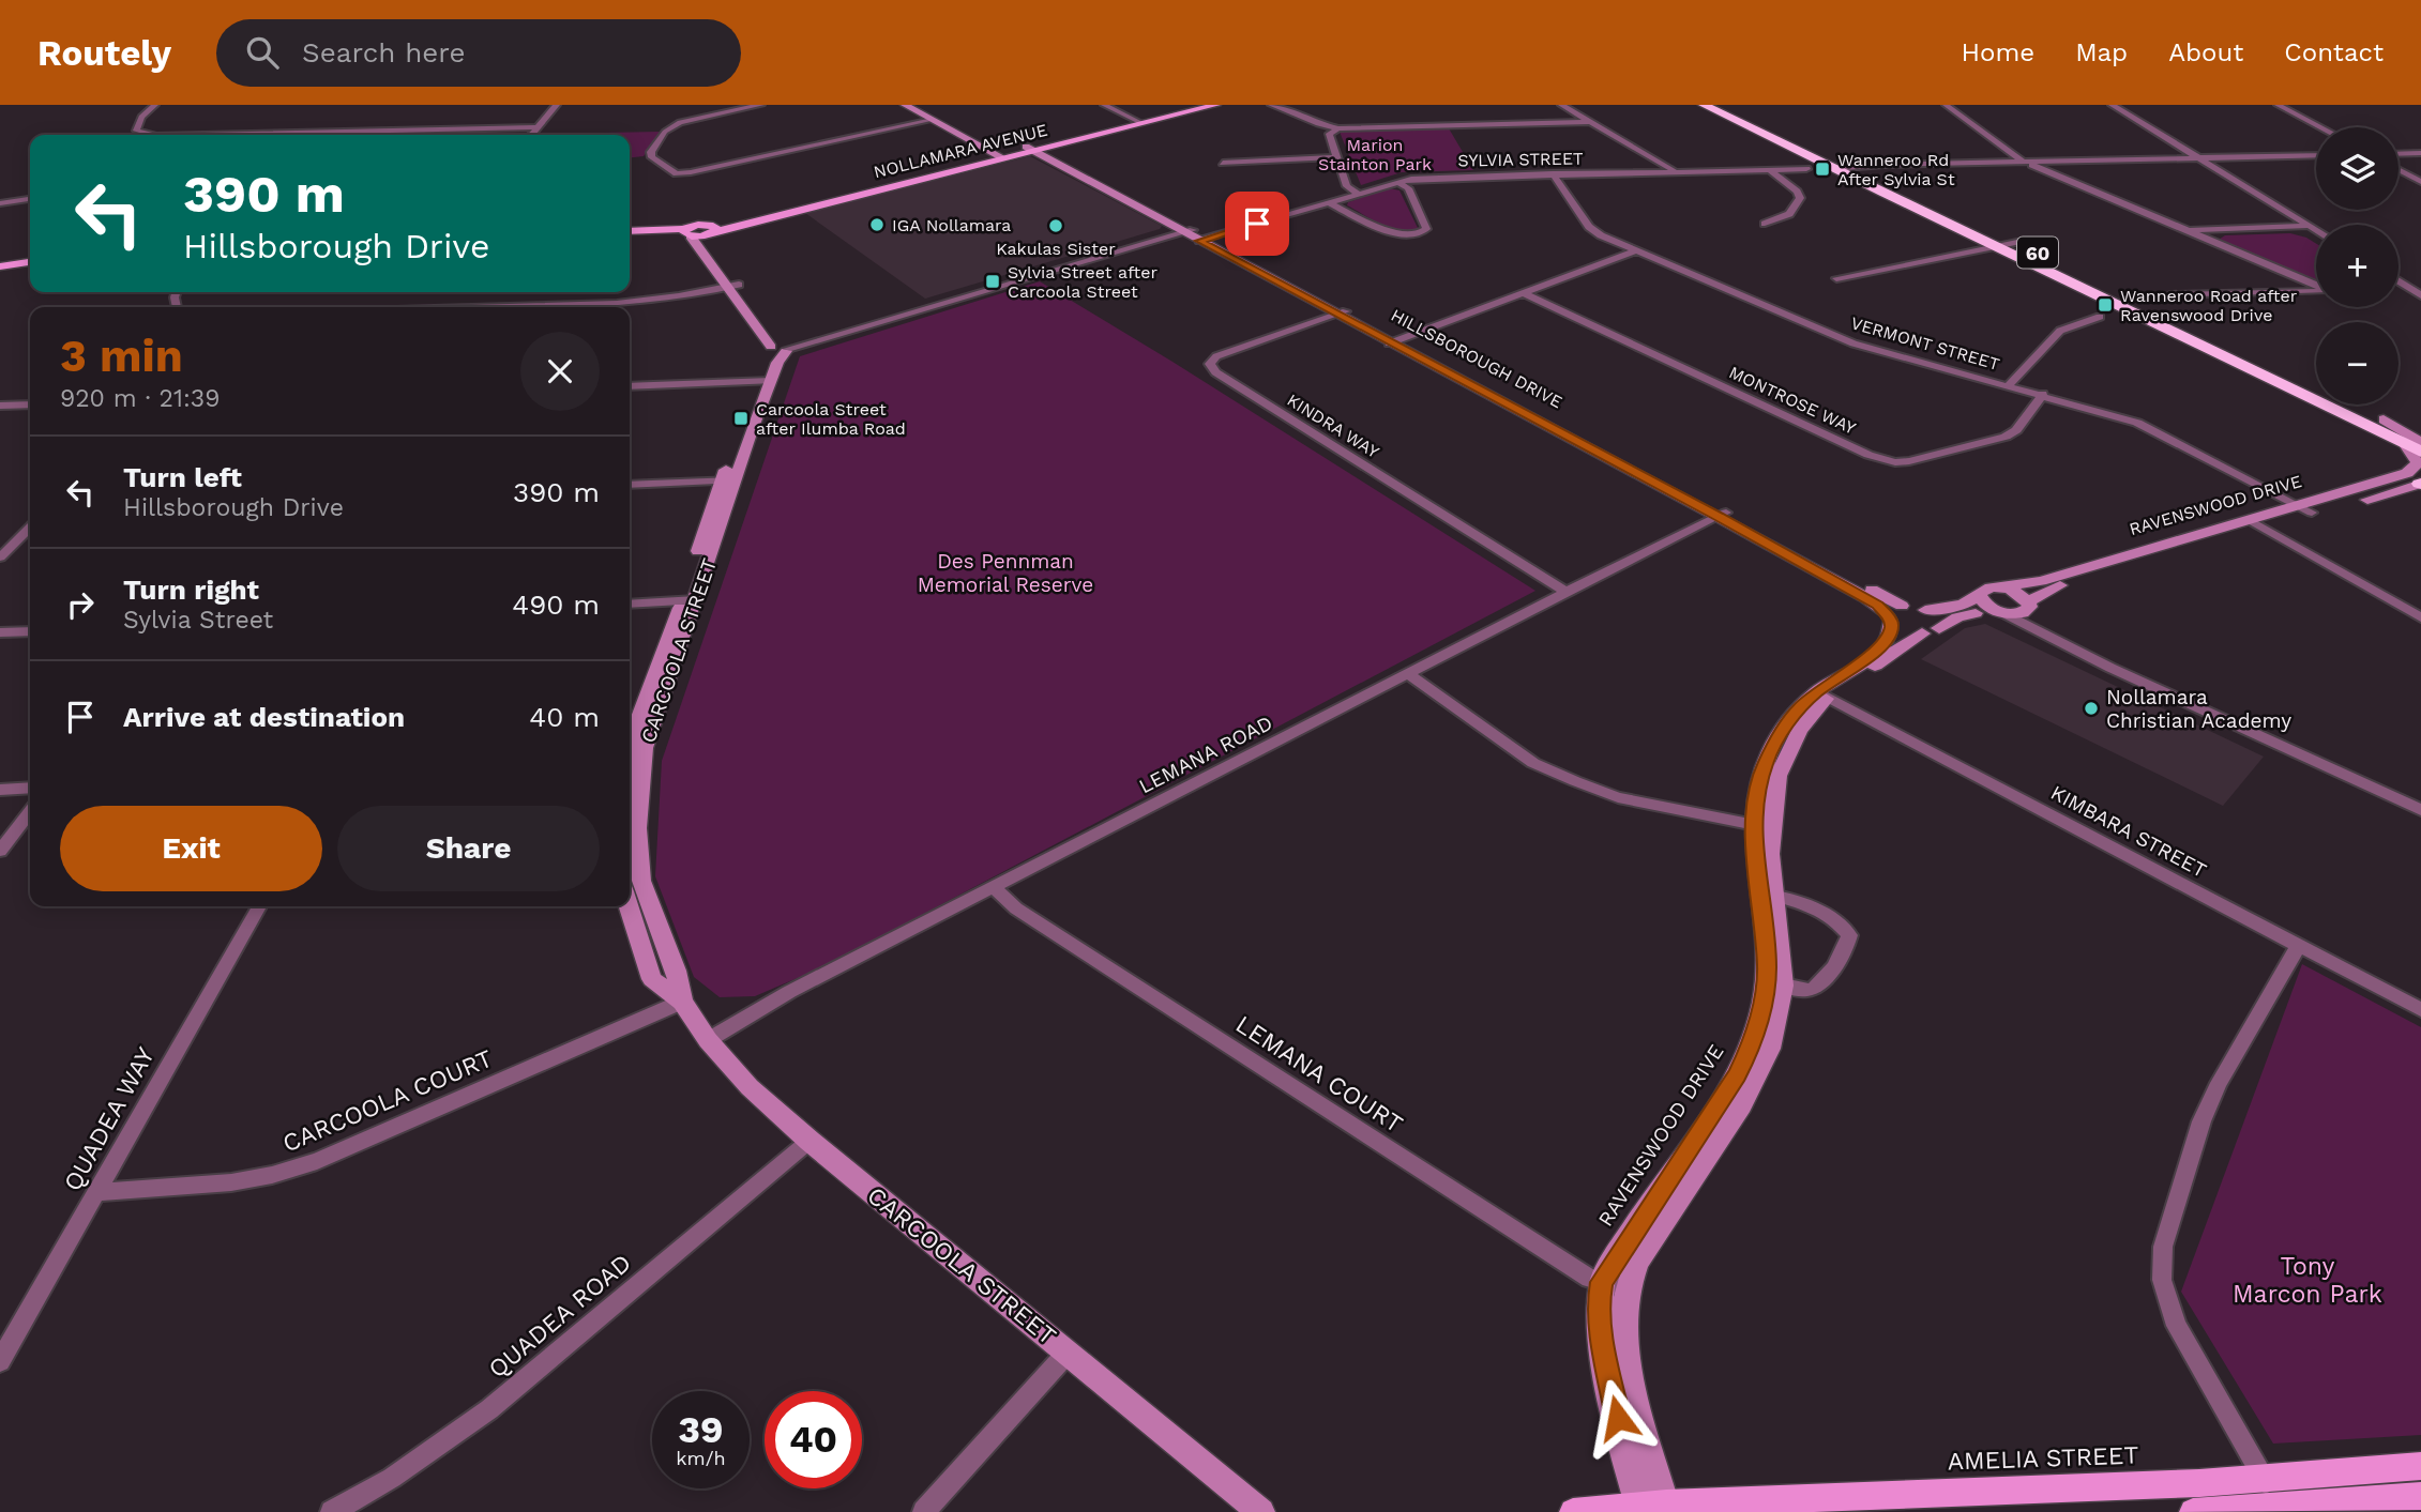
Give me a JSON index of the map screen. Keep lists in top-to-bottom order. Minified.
{"streets":{"highway":["60"],"main road":["NOLLAMARA AVENUE","AMELIA STREET"],"street":["SYLVIA STREET","VERMONT STREET","HILLSBOROUGH DRIVE","MONTROSE WAY","KINDRA WAY","RAVENSWOOD DRIVE","CARCOOLA STREET","LEMANA ROAD","KIMBARA STREET","LEMANA COURT","CARCOOLA COURT","QUADEA WAY","QUADEA ROAD"]},"crossings":[["NOLLAMARA AVENUE","HILLSBOROUGH DRIVE"],["SYLVIA STREET","VERMONT STREET"],["SYLVIA STREET","HILLSBOROUGH DRIVE"],["SYLVIA STREET","CARCOOLA STREET"],["60","RAVENSWOOD DRIVE"],["VERMONT STREET","MONTROSE WAY"],["VERMONT STREET","RAVENSWOOD DRIVE"],["HILLSBOROUGH DRIVE","KINDRA WAY"],["HILLSBOROUGH DRIVE","RAVENSWOOD DRIVE"],["HILLSBOROUGH DRIVE","LEMANA ROAD"],["KINDRA WAY","LEMANA ROAD"],["RAVENSWOOD DRIVE","KIMBARA STREET"],["RAVENSWOOD DRIVE","LEMANA COURT"],["RAVENSWOOD DRIVE","AMELIA STREET"],["CARCOOLA STREET","LEMANA ROAD"],["CARCOOLA STREET","CARCOOLA COURT"],["CARCOOLA STREET","QUADEA ROAD"],["LEMANA ROAD","LEMANA COURT"],["CARCOOLA COURT","QUADEA WAY"]],"parks":["Marion Stainton Park","Des Pennman Memorial Reserve","Tony Marcon Park"],"places":{"transit":["Wanneroo Rd After Sylvia St","Sylvia Street after Carcoola Street","Wanneroo Road after Ravenswood Drive","Carcoola Street after Ilumba Road"],"other":["IGA Nollamara","Kakulas Sister","Nollamara Christian Academy"]},"page":{"header":"Routely","search":"Search here","nav":["Home","Map","About","Contact"],"map_buttons":["+","−"],"turn":["390 m","Hillsborough Drive"],"heading":["3 min","920 m · 21:39"],"list":[{"name":"Turn left","note":"Hillsborough Drive","value":"390 m"},{"name":"Turn right","note":"Sylvia Street","value":"490 m"},{"name":"Arrive at destination","value":"40 m"}],"buttons":["Exit","Share"],"speed":"39 km/h","limit":"40"}}
